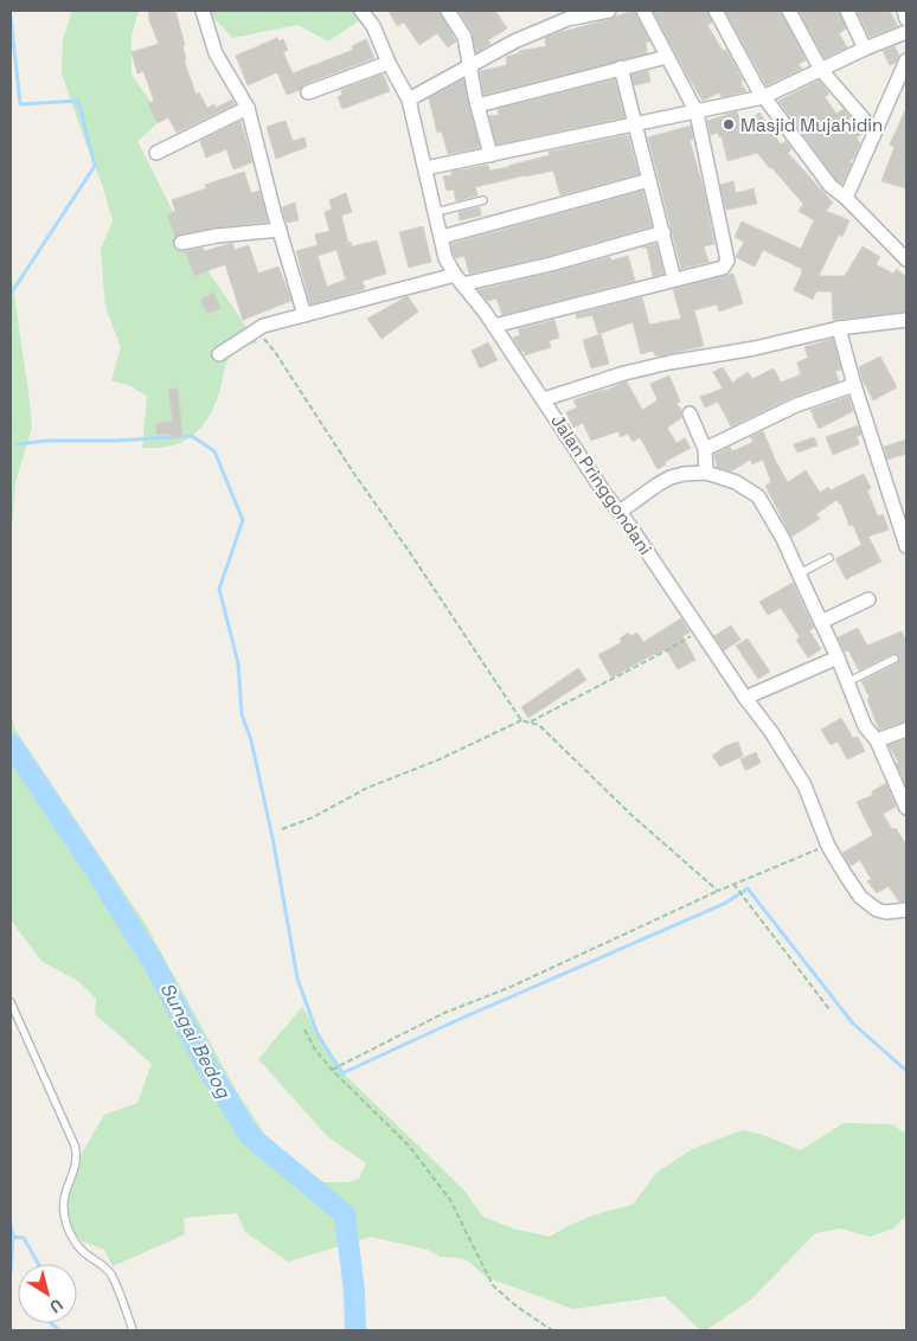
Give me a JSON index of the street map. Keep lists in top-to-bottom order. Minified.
{"streets":{"street":["Jalan Pringgondani"]},"water":["Sungai Bedog"],"places":["Masjid Mujahidin"],"north":"bottom right"}
